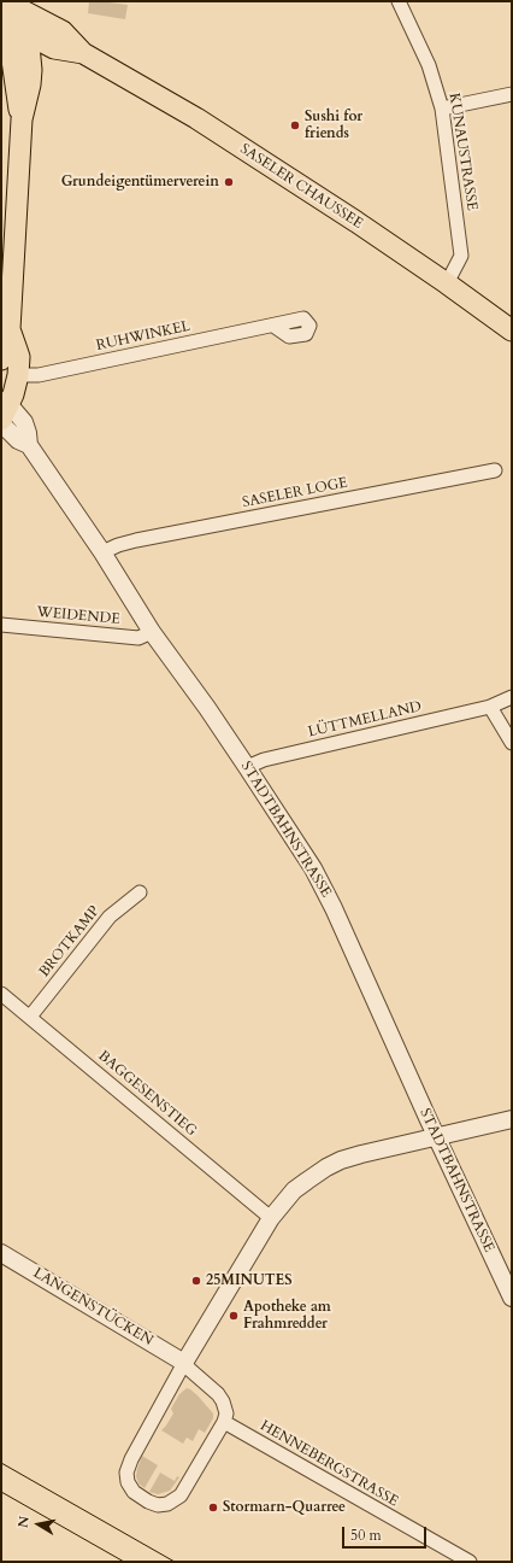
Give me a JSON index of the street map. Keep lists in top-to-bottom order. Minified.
{"streets":{"main road":["SASELER CHAUSSEE","STADTBAHNSTRASSE"],"street":["KUNAUSTRASSE","RUHWINKEL","SASELER LOGE","WEIDENDE","LÜTTMELLAND","BROTKAMP","BAGGESENSTIEG","LANGENSTÜCKEN","HENNEBERGSTRASSE"]},"crossings":[["KUNAUSTRASSE","SASELER CHAUSSEE"],["SASELER CHAUSSEE","STADTBAHNSTRASSE"],["RUHWINKEL","STADTBAHNSTRASSE"],["SASELER LOGE","STADTBAHNSTRASSE"],["WEIDENDE","STADTBAHNSTRASSE"],["LÜTTMELLAND","STADTBAHNSTRASSE"],["BROTKAMP","BAGGESENSTIEG"]],"places":["Sushi for friends","Grundeigentümerverein","25MINUTES","Apotheke am Frahmredder","Stormarn-Quarree"],"scale_bar":"50 m","north":"left"}
